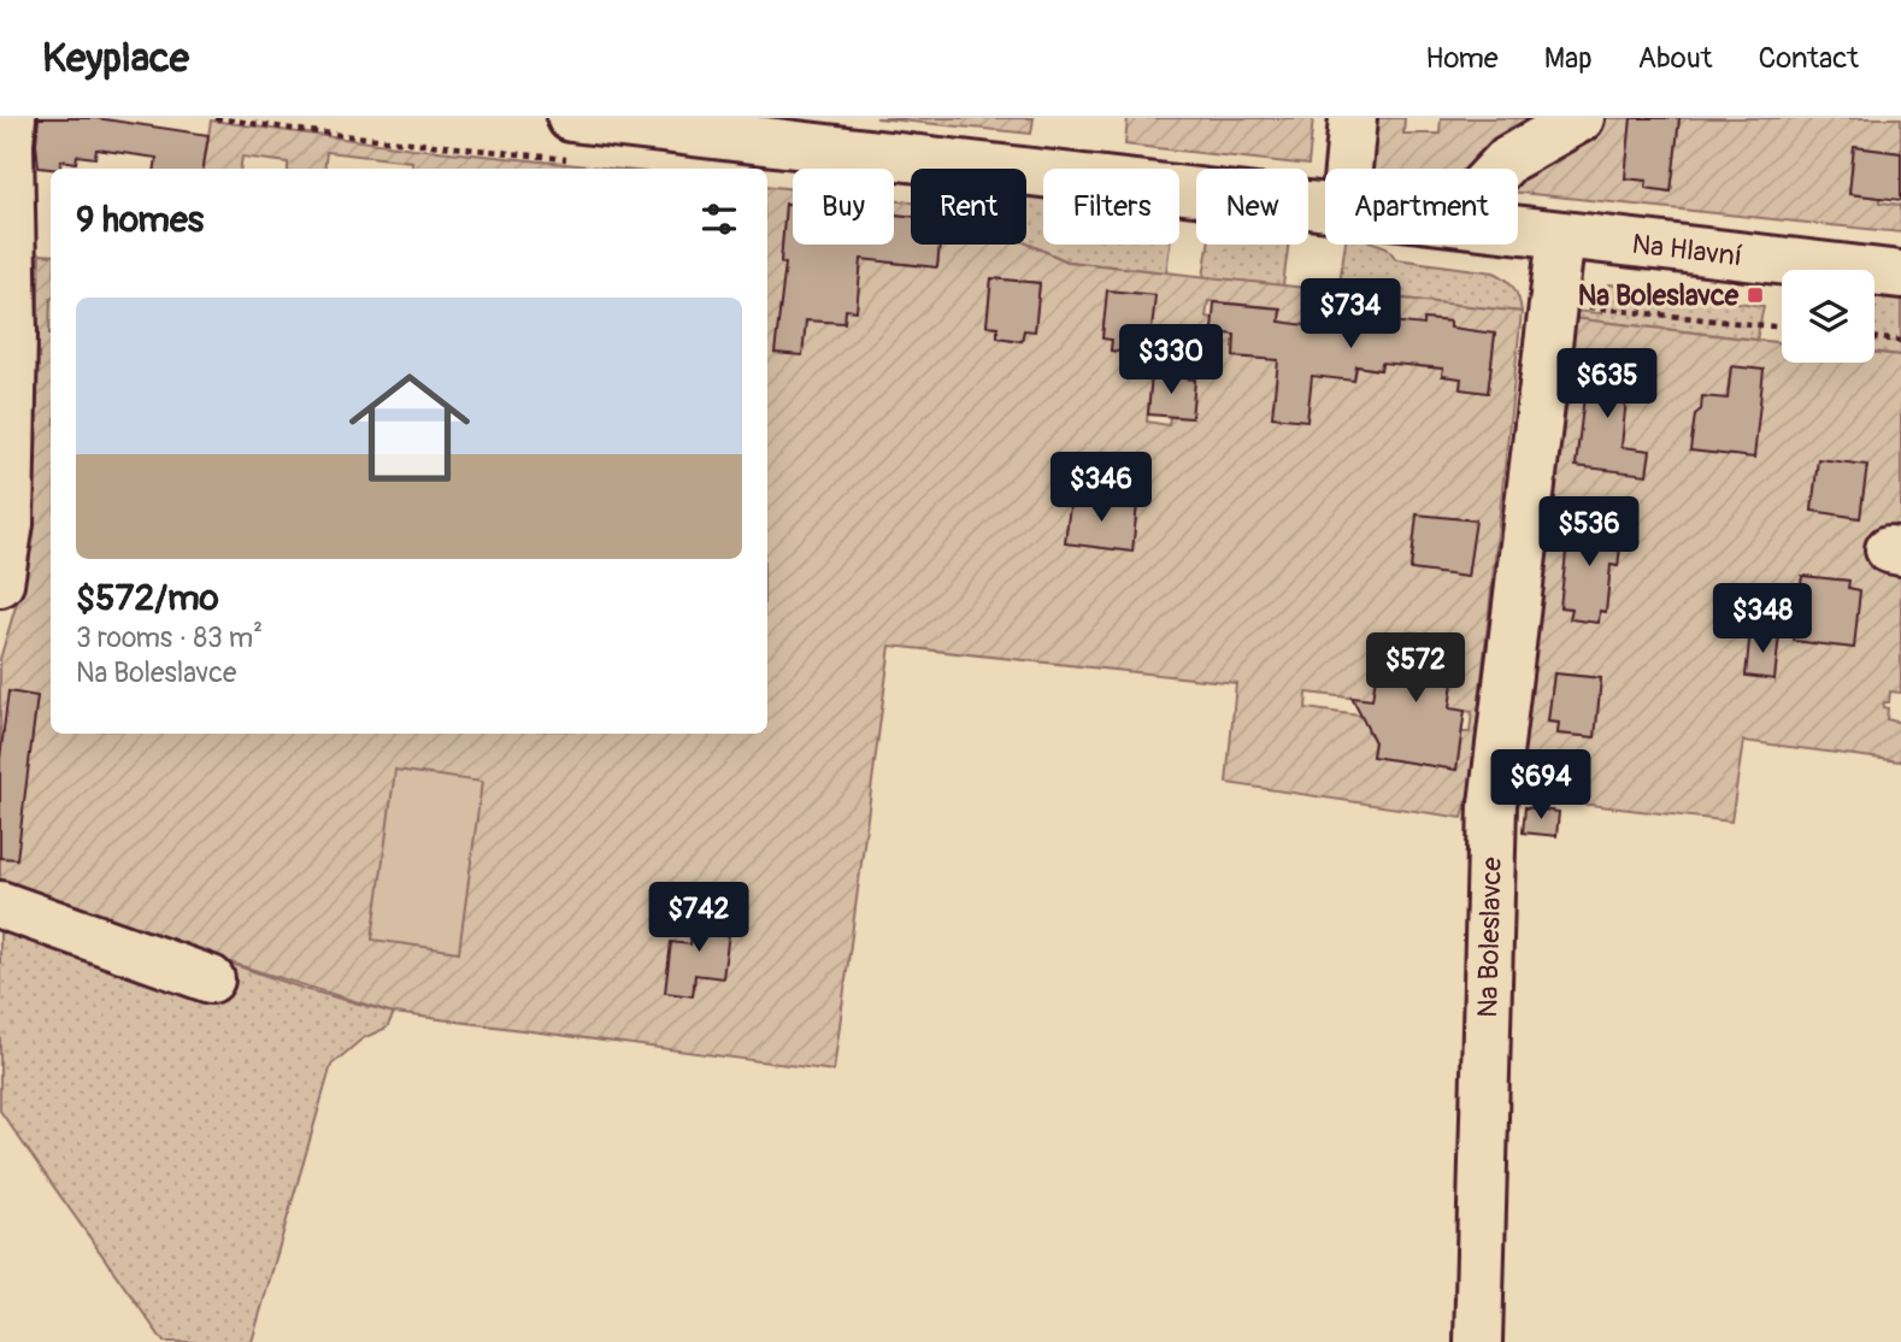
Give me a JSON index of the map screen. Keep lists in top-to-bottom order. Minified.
{"streets":{"street":["Na Hlavní","Na Boleslavce"]},"crossings":[["Na Hlavní","Na Boleslavce"]],"places":{"transit":["Na Boleslavce"]},"page":{"header":"Keyplace","nav":["Home","Map","About","Contact"],"chip":["Buy","Rent","Filters","New","Apartment"],"heading":"9 homes","list":[{"name":"$572/mo","note":"3 rooms · 83 m² · Na Boleslavce"}],"price":["$734","$330","$635","$346","$536","$348","$572","$694","$742"]}}
